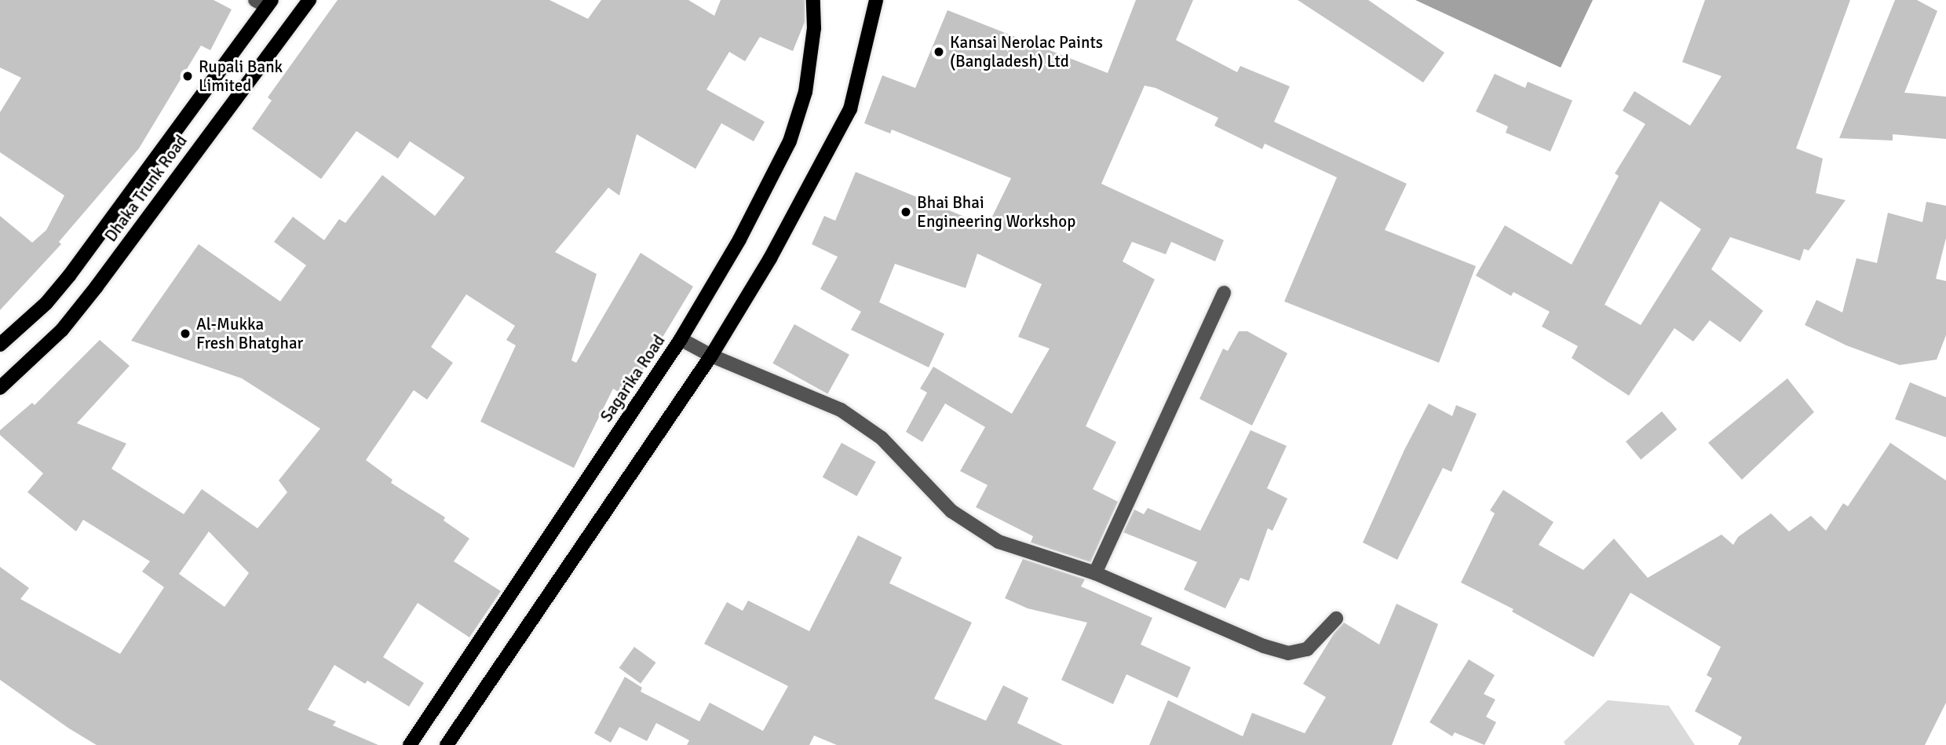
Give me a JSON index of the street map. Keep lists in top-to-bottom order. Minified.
{"streets":{"main road":["Dhaka Trunk Road","Sagarika Road"]},"places":["Kansai Nerolac Paints (Bangladesh) Ltd","Rupali Bank Limited","Bhai Bhai Engineering Workshop","Al-Mukka Fresh Bhatghar"]}
